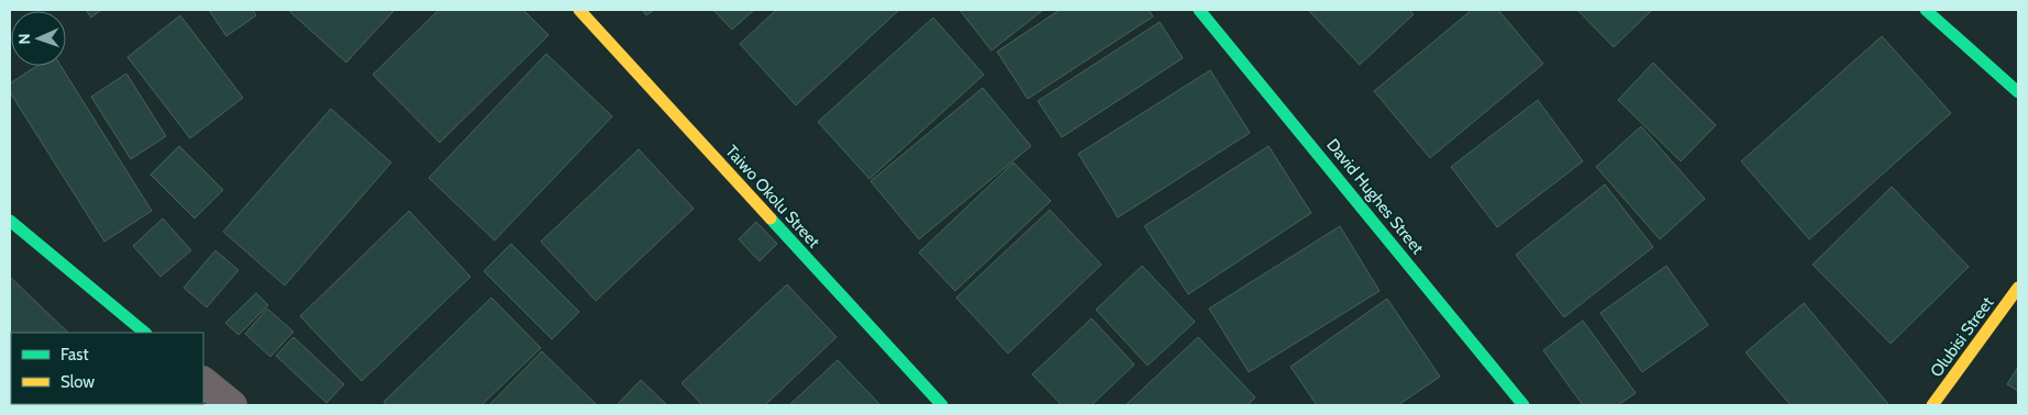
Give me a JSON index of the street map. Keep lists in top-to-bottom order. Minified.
{"streets":{"street":["Taiwo Okolu Street","David Hughes Street","Olubisi Street"]},"legend":["Fast","Slow"],"north":"left"}
